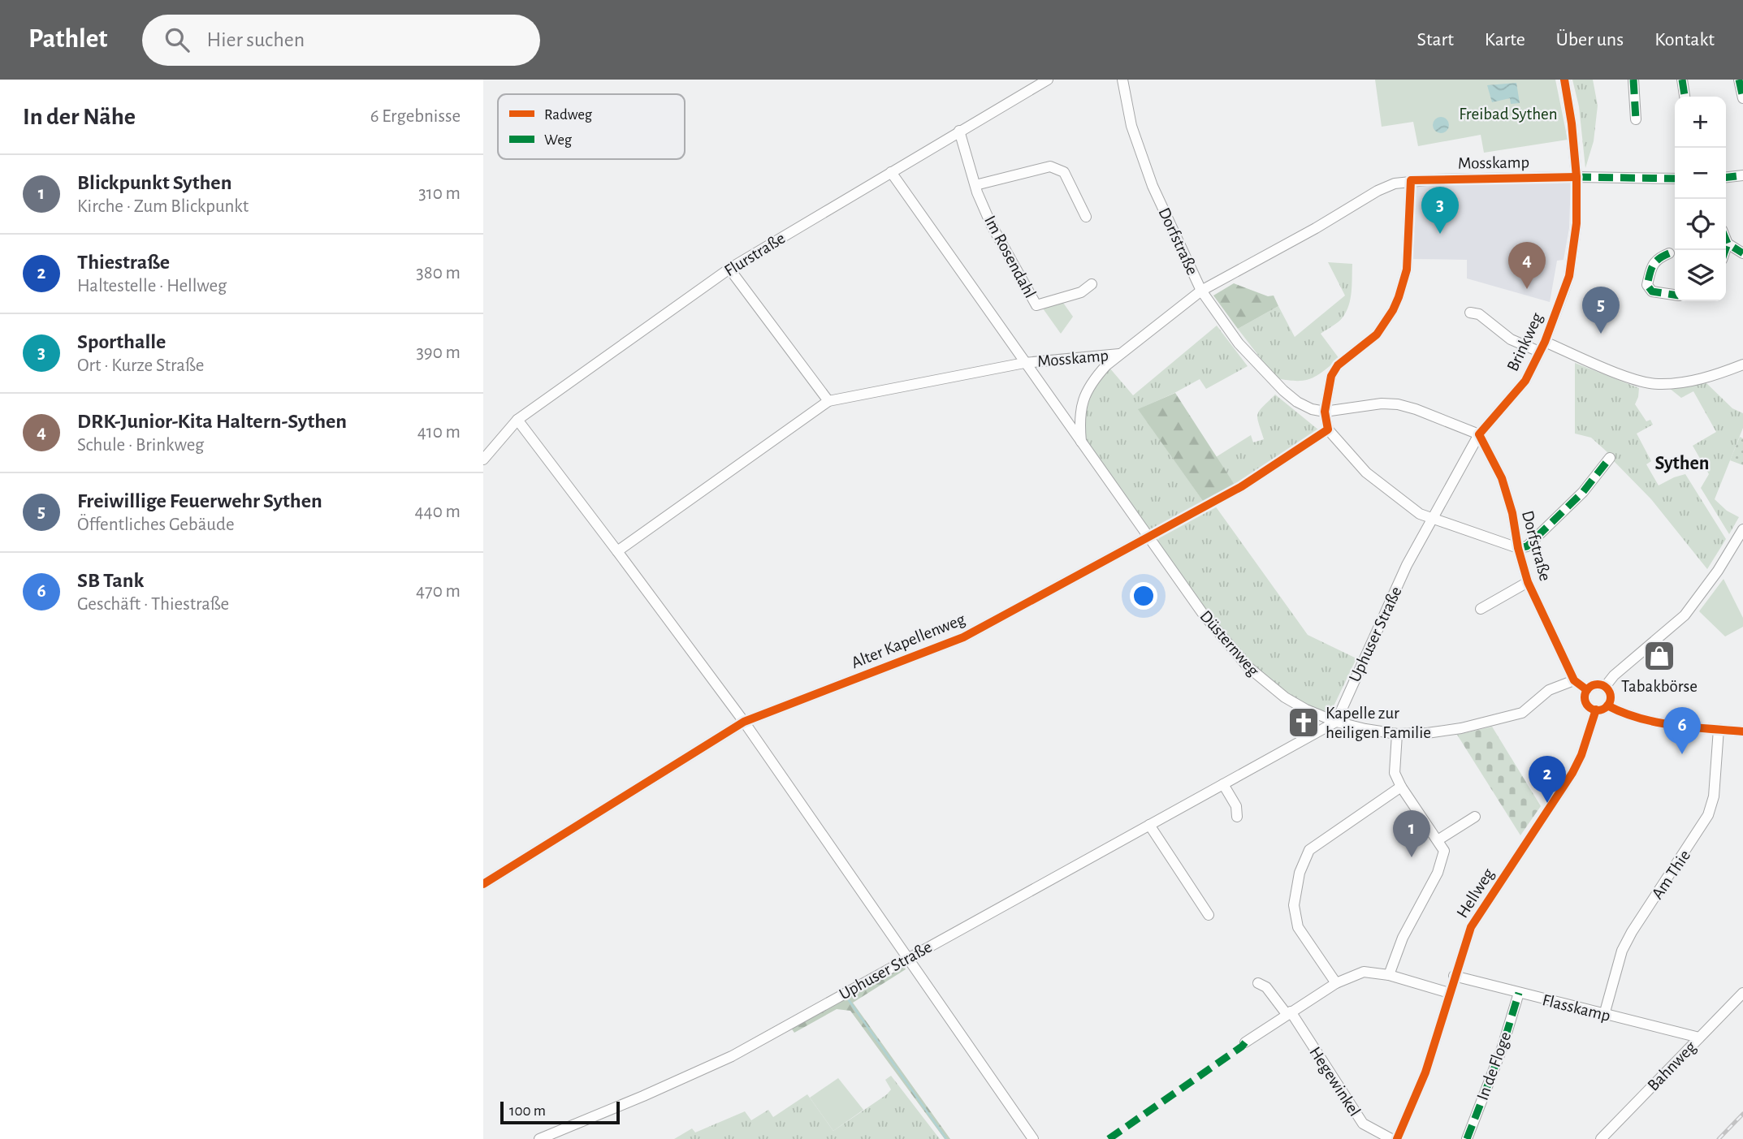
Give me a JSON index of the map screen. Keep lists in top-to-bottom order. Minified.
{"streets":{"street":["Mosskamp","Dorfstraße","Flurstraße","Im Rosendahl","Brinkweg","Uphuser Straße","Alter Kapellenweg","Düsternweg","Am Thie","Hellweg","Flasskamp","In de Floge","Bahnweg","Hegewinkel"]},"crossings":[["Mosskamp","Dorfstraße"],["Mosskamp","Brinkweg"],["Mosskamp","Düsternweg"],["Dorfstraße","Brinkweg"],["Dorfstraße","Uphuser Straße"],["Dorfstraße","Düsternweg"],["Dorfstraße","Hellweg"],["Flurstraße","Im Rosendahl"],["Flurstraße","Düsternweg"],["Brinkweg","Uphuser Straße"],["Uphuser Straße","Düsternweg"],["Alter Kapellenweg","Düsternweg"],["Am Thie","Flasskamp"],["Hellweg","Flasskamp"],["Flasskamp","In de Floge"],["Flasskamp","Bahnweg"]],"districts":["Sythen"],"parks":["Freibad Sythen"],"places":{"shop":["Tabakbörse"],"church":["Kapelle zur heiligen Familie"]},"legend":["Radweg","Weg"],"scale_bar":"100 m","page":{"header":"Pathlet","search":"Hier suchen","nav":["Start","Karte","Über uns","Kontakt"],"heading":["In der Nähe","6 Ergebnisse"],"map_buttons":["+","−"],"list":[{"mark":"1","name":"Blickpunkt Sythen","note":"Kirche · Zum Blickpunkt","value":"310 m"},{"mark":"2","name":"Thiestraße","note":"Haltestelle · Hellweg","value":"380 m"},{"mark":"3","name":"Sporthalle","note":"Ort · Kurze Straße","value":"390 m"},{"mark":"4","name":"DRK-Junior-Kita Haltern-Sythen","note":"Schule · Brinkweg","value":"410 m"},{"mark":"5","name":"Freiwillige Feuerwehr Sythen","note":"Öffentliches Gebäude","value":"440 m"},{"mark":"6","name":"SB Tank","note":"Geschäft · Thiestraße","value":"470 m"}],"pins":["3","4","5","6","2","1"],"scale":"100 m"}}
